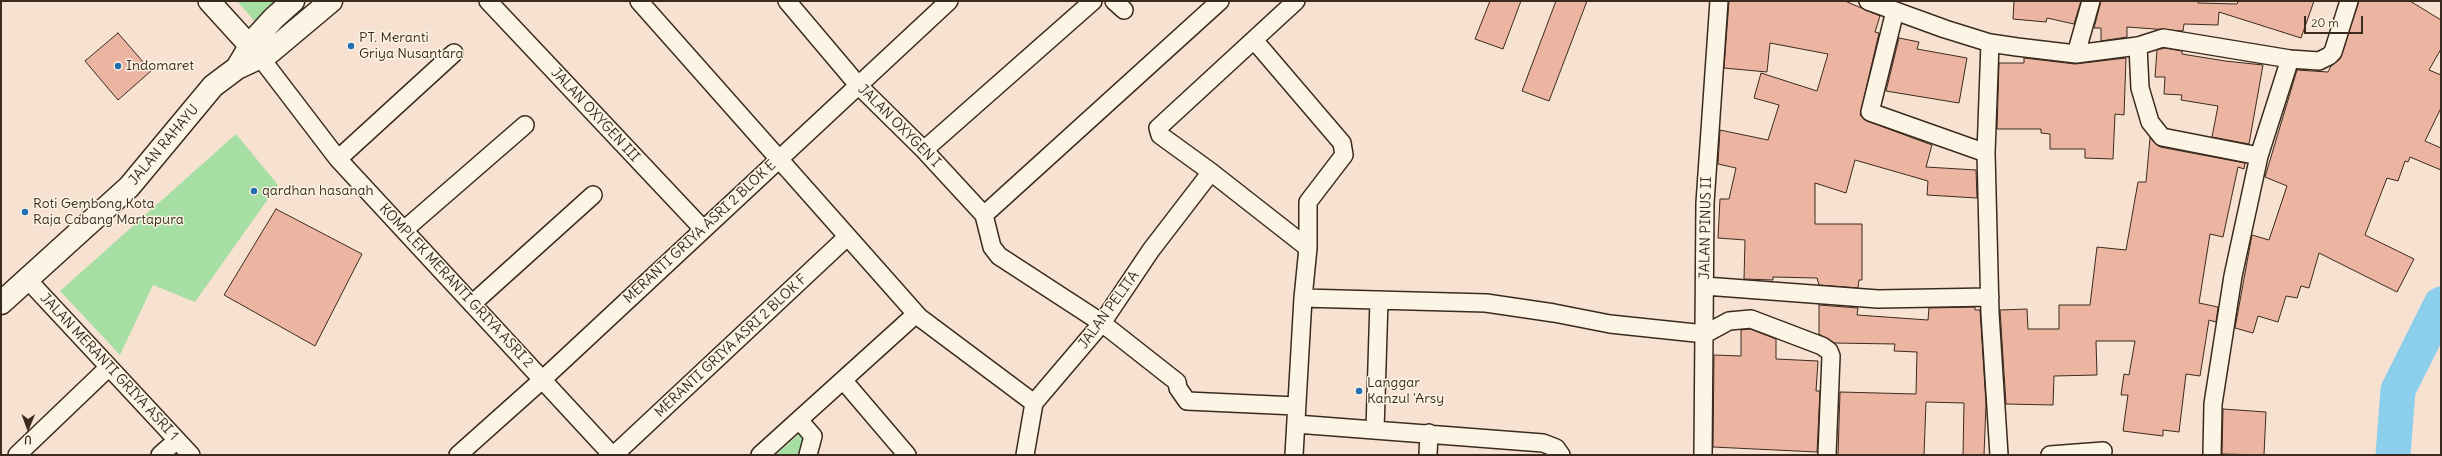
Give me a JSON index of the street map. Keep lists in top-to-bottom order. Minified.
{"streets":{"main road":["JALAN RAHAYU"],"street":["JALAN OXYGEN III","JALAN OXYGEN I","JALAN PINUS II","MERANTI GRIYA ASRI 2 BLOK E","KOMPLEK MERANTI GRIYA ASRI 2","JALAN PELITA","MERANTI GRIYA ASRI 2 BLOK F","JALAN MERANTI GRIYA ASRI 1"]},"crossings":[["JALAN OXYGEN III","MERANTI GRIYA ASRI 2 BLOK E"],["JALAN OXYGEN I","MERANTI GRIYA ASRI 2 BLOK E"],["JALAN OXYGEN I","JALAN PELITA"],["JALAN RAHAYU","KOMPLEK MERANTI GRIYA ASRI 2"],["JALAN RAHAYU","JALAN MERANTI GRIYA ASRI 1"],["MERANTI GRIYA ASRI 2 BLOK E","KOMPLEK MERANTI GRIYA ASRI 2"],["KOMPLEK MERANTI GRIYA ASRI 2","MERANTI GRIYA ASRI 2 BLOK F"]],"places":["PT. Meranti Griya Nusantara","Indomaret","qardhan hasanah","Roti Gembong Kota Raja Cabang Martapura","Langgar Kanzul 'Arsy"],"scale_bar":"20 m","north":"bottom"}
